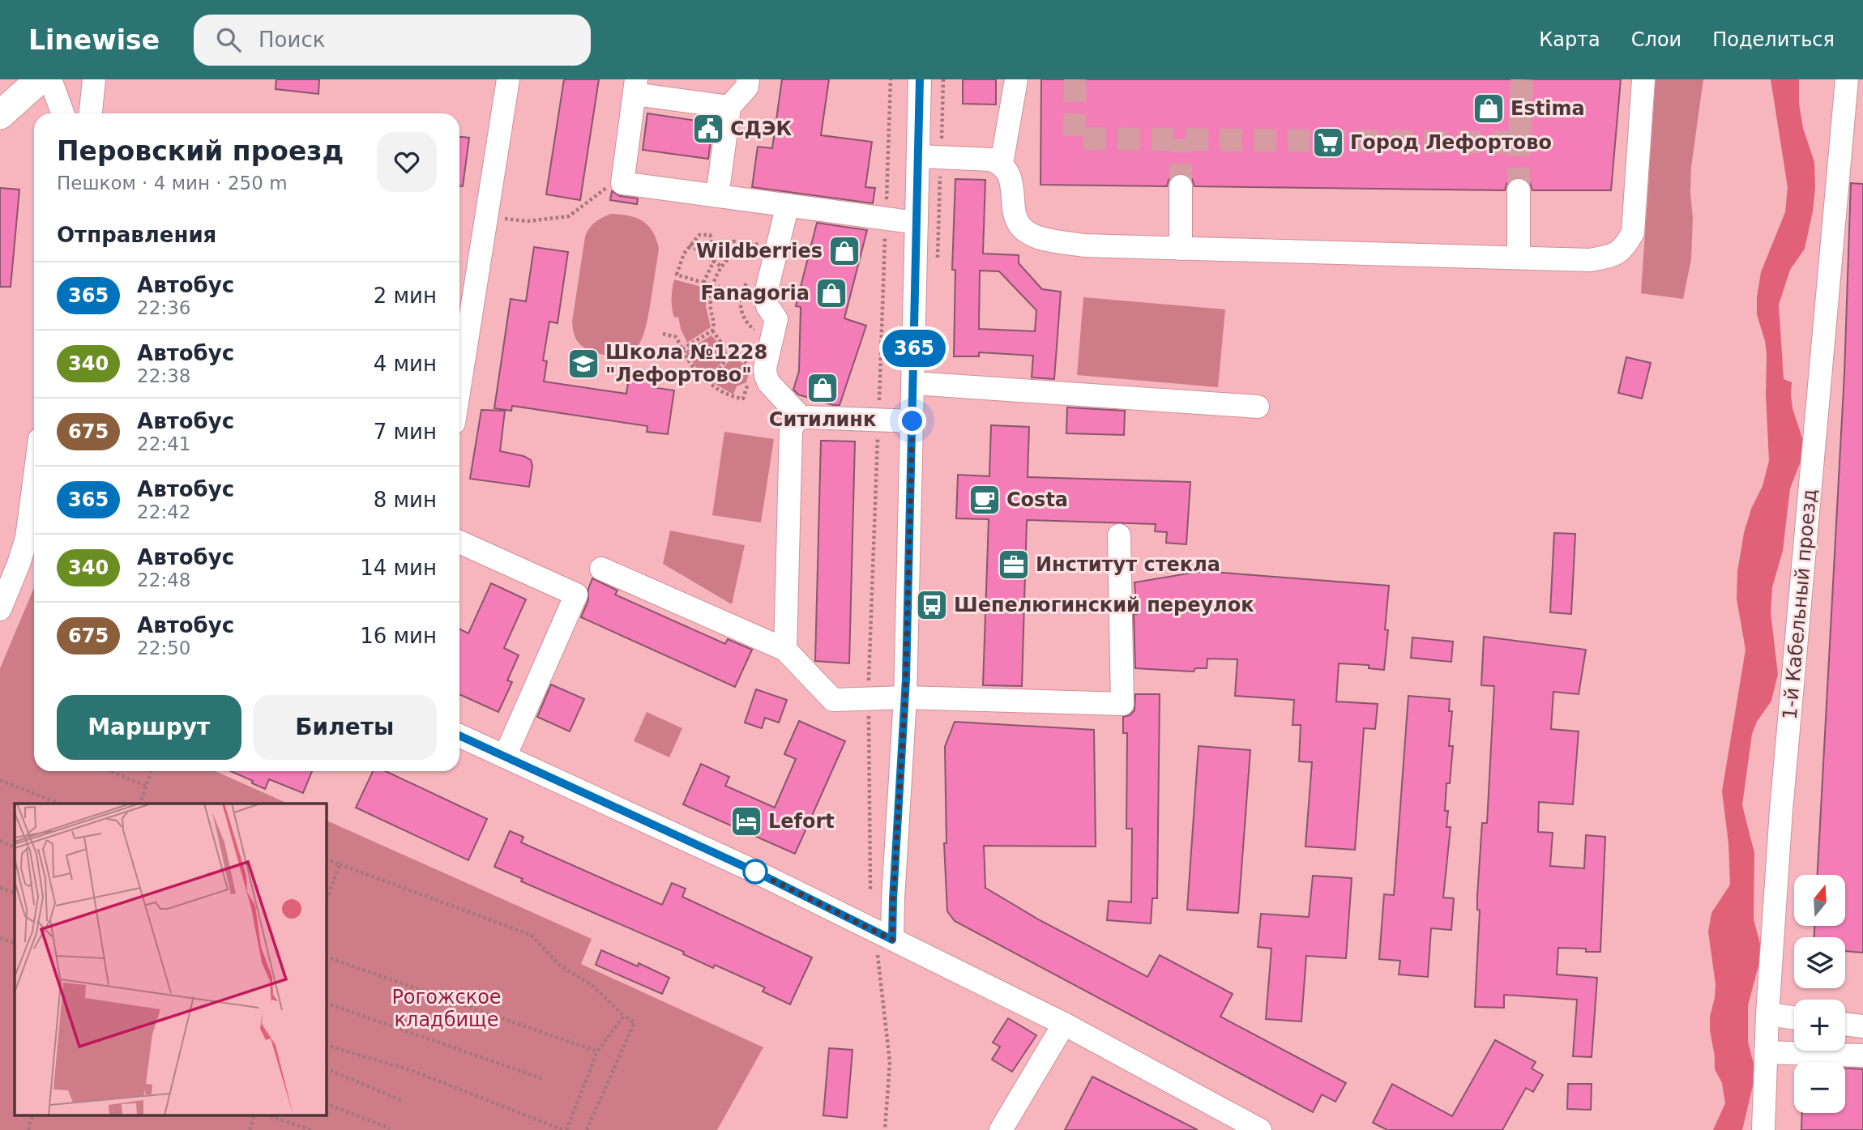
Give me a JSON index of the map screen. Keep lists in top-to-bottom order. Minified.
{"streets":{"street":["1-й Кабельный проезд"]},"parks":["Рогожское кладбище"],"places":{"shop":["Estima","Wildberries","Fanagoria","Ситилинк"],"public building":["СДЭК"],"supermarket":["Город Лефортово"],"school or university":["Школа №1228 \"Лефортово\""],"cafe":["Costa"],"office":["Институт стекла"],"bus stop":["Шепелюгинский переулок"],"hotel":["Lefort"]},"lines":["bus line 365"],"north":"top","page":{"header":"Linewise","search":"Поиск","nav":["Карта","Слои","Поделиться"],"on_map":"365","heading":[["Перовский проезд","Пешком · 4 мин · 250 m"],"Отправления"],"list":[{"mark":"365","name":"Автобус","note":"22:36","value":"2 мин"},{"mark":"340","name":"Автобус","note":"22:38","value":"4 мин"},{"mark":"675","name":"Автобус","note":"22:41","value":"7 мин"},{"mark":"365","name":"Автобус","note":"22:42","value":"8 мин"},{"mark":"340","name":"Автобус","note":"22:48","value":"14 мин"},{"mark":"675","name":"Автобус","note":"22:50","value":"16 мин"}],"buttons":["Маршрут","Билеты"],"map_buttons":["+","−"]}}
